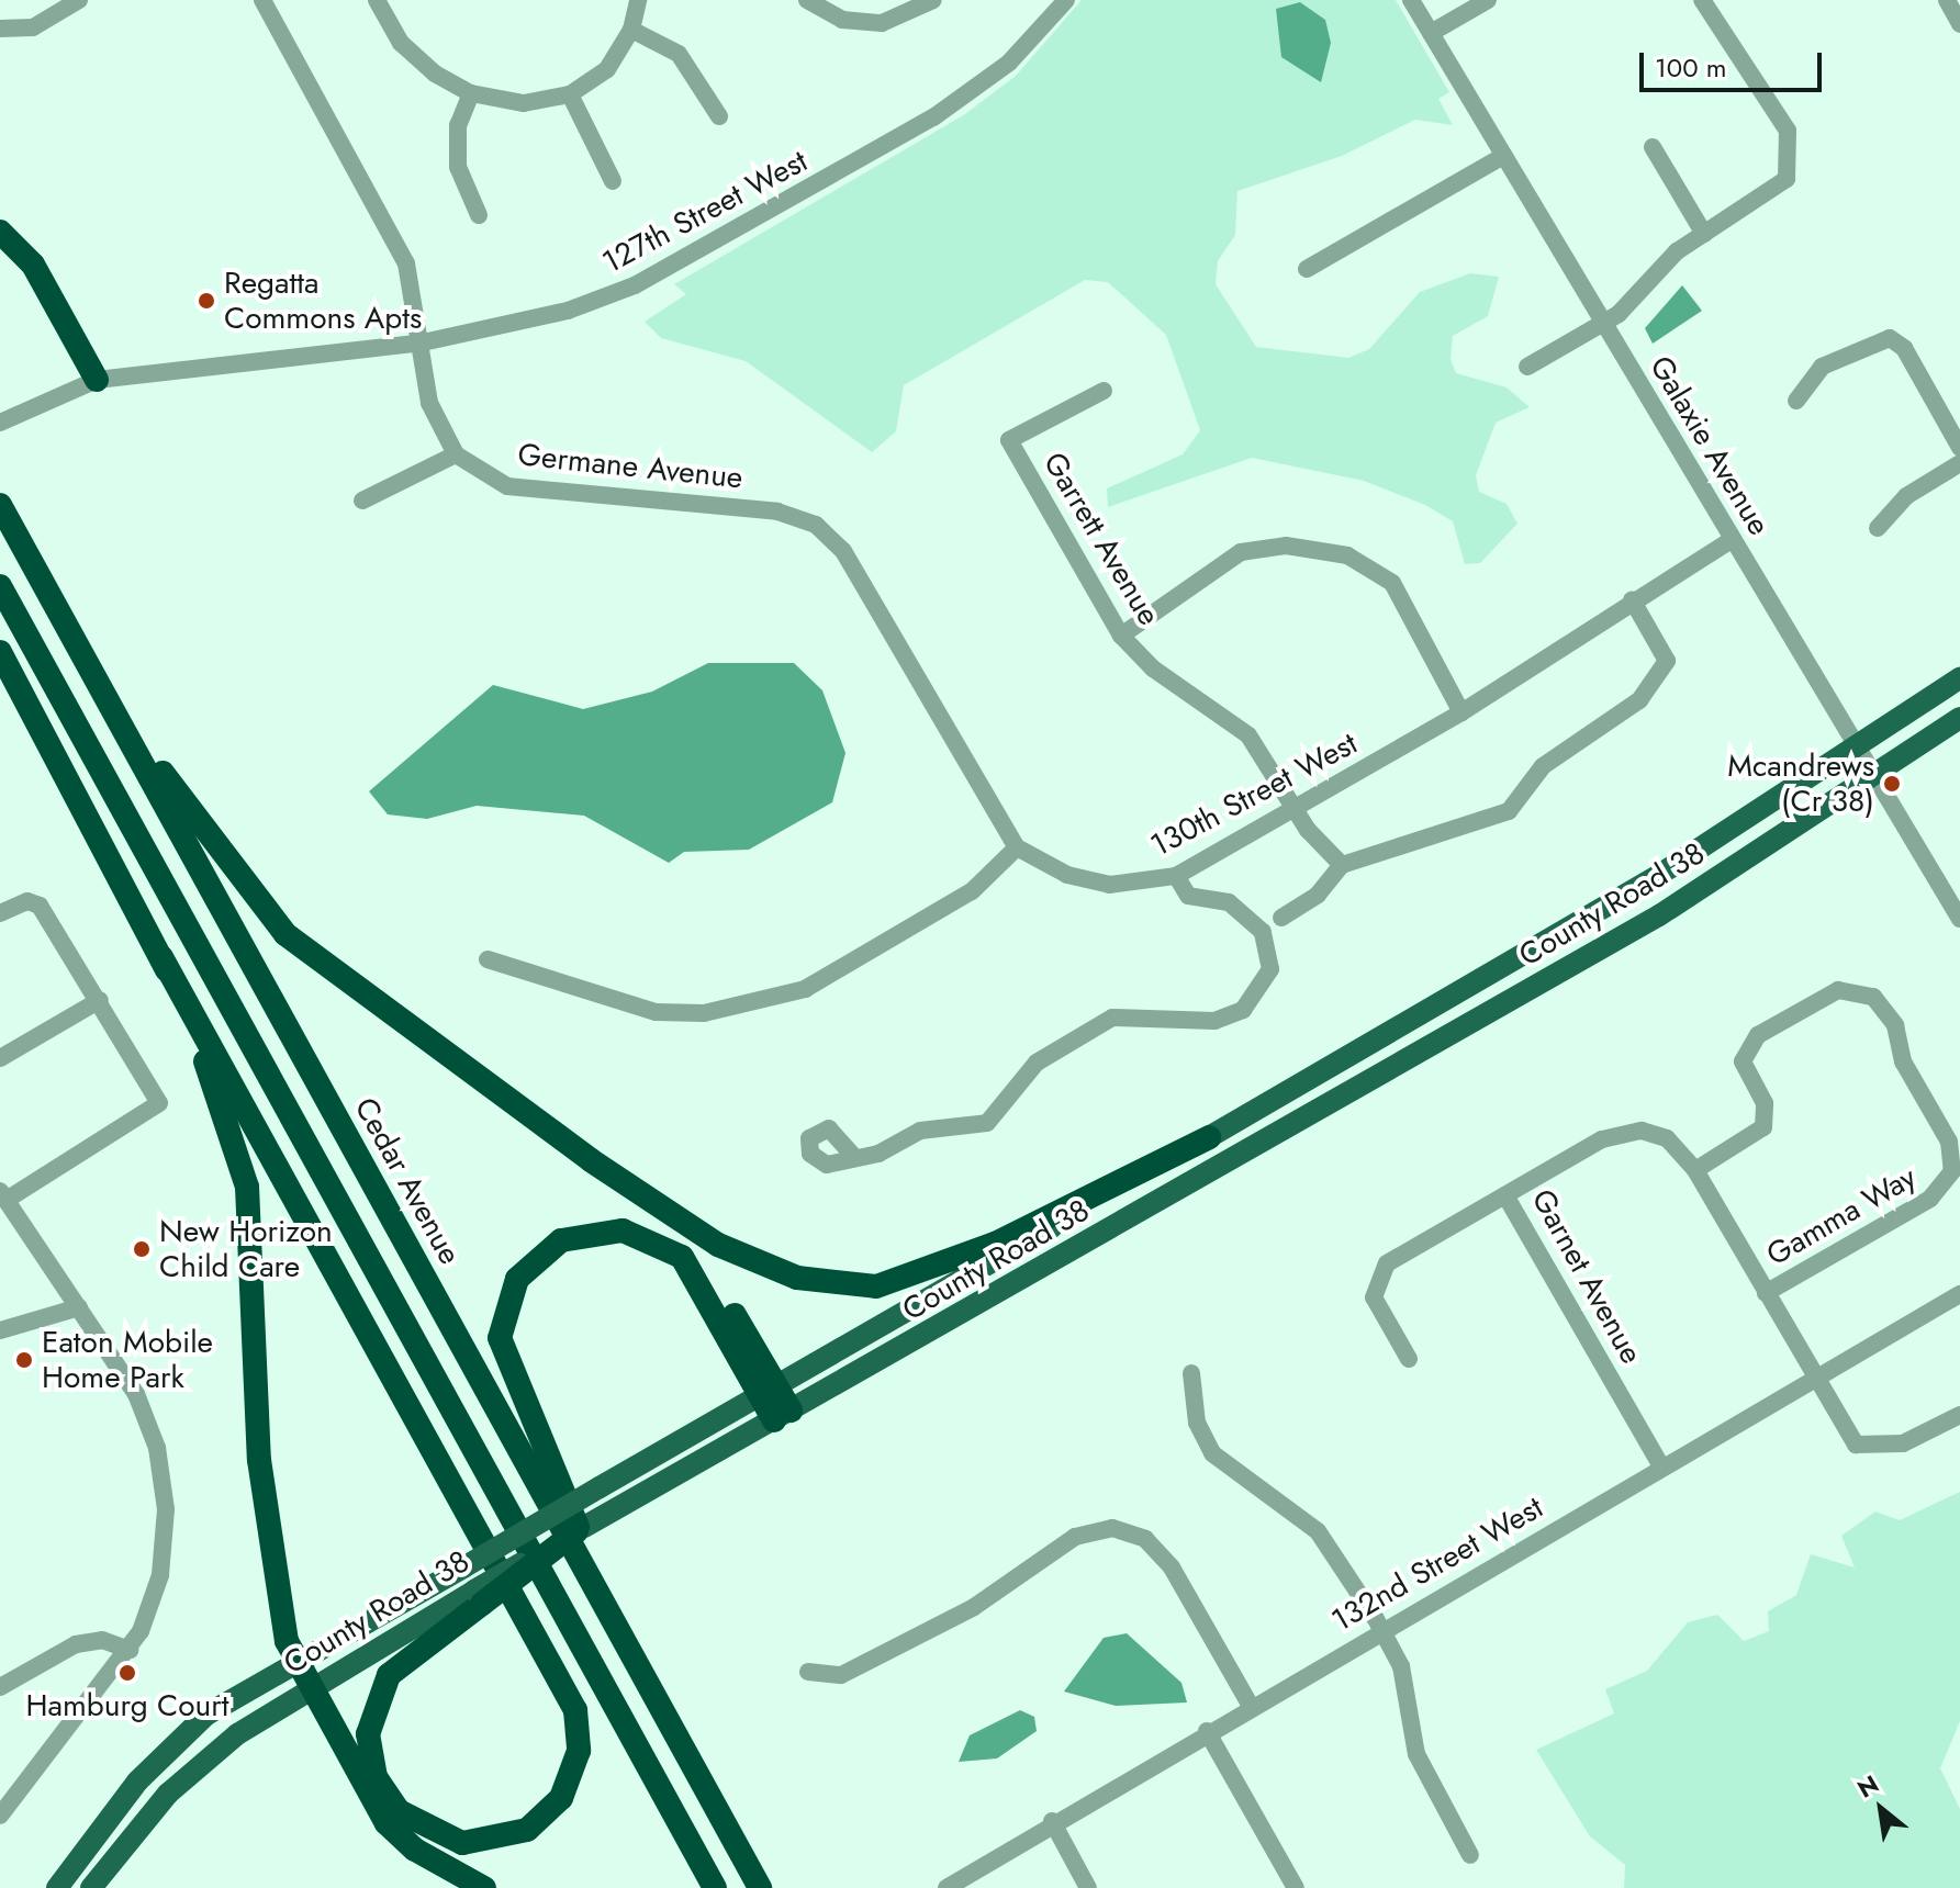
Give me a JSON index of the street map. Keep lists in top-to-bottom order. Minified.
{"streets":{"highway":["Cedar Avenue"],"main road":["County Road 38"],"street":["127th Street West","Galaxie Avenue","Germane Avenue","Garrett Avenue","130th Street West","Gamma Way","Garnet Avenue","132nd Street West"]},"crossings":[["Galaxie Avenue","130th Street West"],["Galaxie Avenue","County Road 38"],["Germane Avenue","130th Street West"],["Garrett Avenue","130th Street West"],["Gamma Way","Garnet Avenue"],["Garnet Avenue","132nd Street West"]],"places":["Regatta Commons Apts","Mcandrews (Cr 38)","New Horizon Child Care","Eaton Mobile Home Park","Hamburg Court"],"scale_bar":"100 m","north":"top left"}
